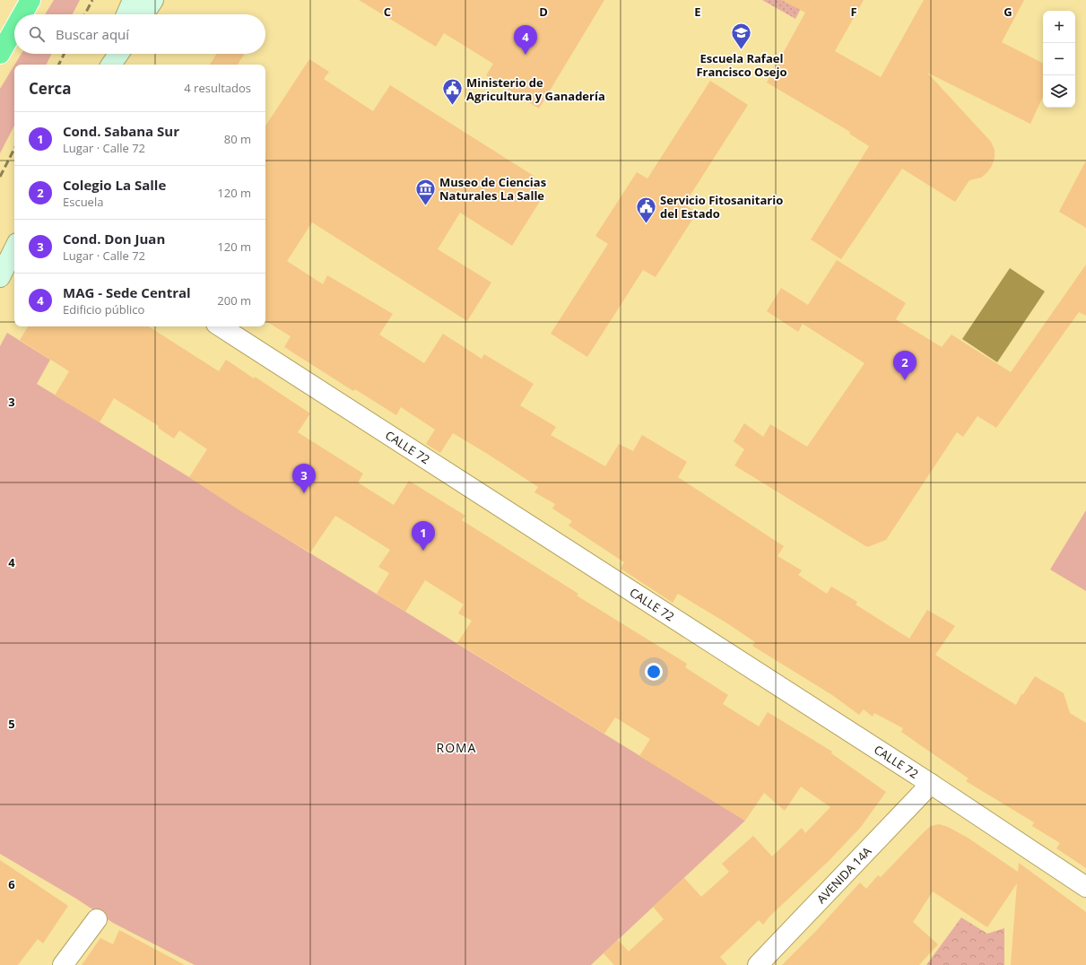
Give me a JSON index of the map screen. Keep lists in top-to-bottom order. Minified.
{"streets":{"street":["CALLE 72","AVENIDA 14A"]},"crossings":[["CALLE 72","AVENIDA 14A"]],"districts":["ROMA"],"places":{"school or university":["Escuela Rafael Francisco Osejo"],"public building":["Ministerio de Agricultura y Ganadería","Servicio Fitosanitario del Estado"],"museum":["Museo de Ciencias Naturales La Salle"]},"page":{"map_buttons":["+","−"],"search":"Buscar aquí","pins":["4","2","3","1"],"heading":["Cerca","4 resultados"],"list":[{"mark":"1","name":"Cond. Sabana Sur","note":"Lugar · Calle 72","value":"80 m"},{"mark":"2","name":"Colegio La Salle","note":"Escuela","value":"120 m"},{"mark":"3","name":"Cond. Don Juan","note":"Lugar · Calle 72","value":"120 m"},{"mark":"4","name":"MAG - Sede Central","note":"Edificio público","value":"200 m"}]},"grid":{"columns":["C","D","E","F","G"],"rows":["3","4","5","6"]}}
